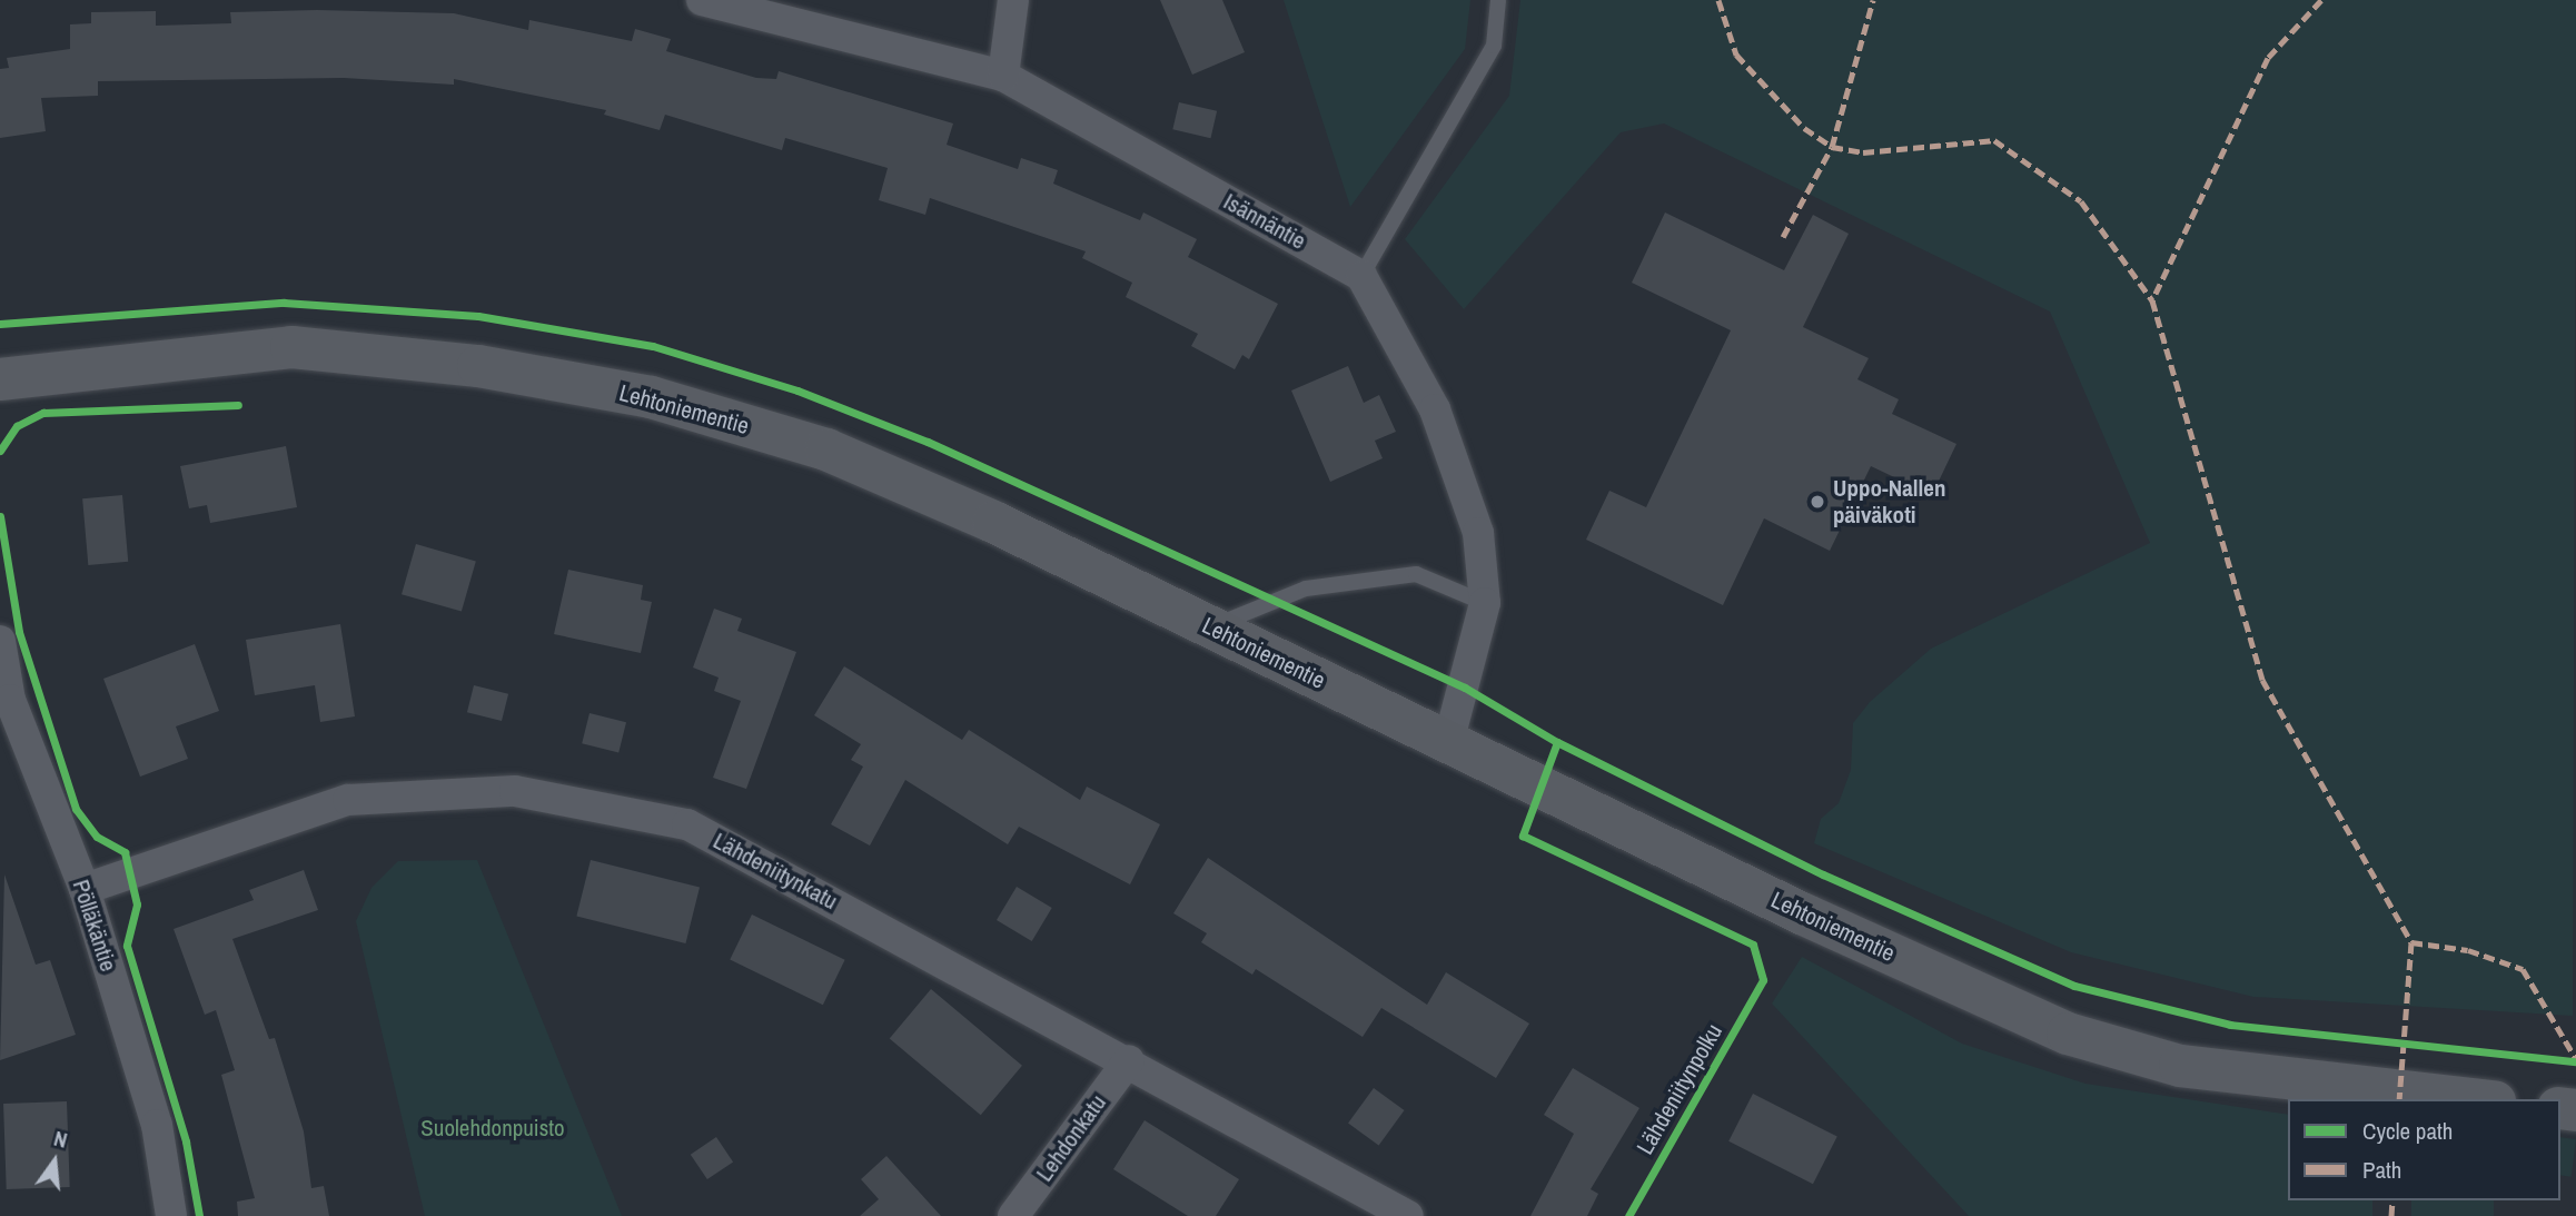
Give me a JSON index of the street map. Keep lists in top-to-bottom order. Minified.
{"streets":{"main road":["Lehtoniementie"],"street":["Isännäntie","Lähdeniitynkatu","Pölläkäntie","Lehdonkatu"],"cycle path":["Lähdeniitynpolku"]},"crossings":[["Lähdeniitynkatu","Pölläkäntie"],["Lähdeniitynkatu","Lehdonkatu"]],"parks":["Suolehdonpuisto"],"places":["Uppo-Nallen päiväkoti"],"legend":["Cycle path","Path"],"north":"top"}
